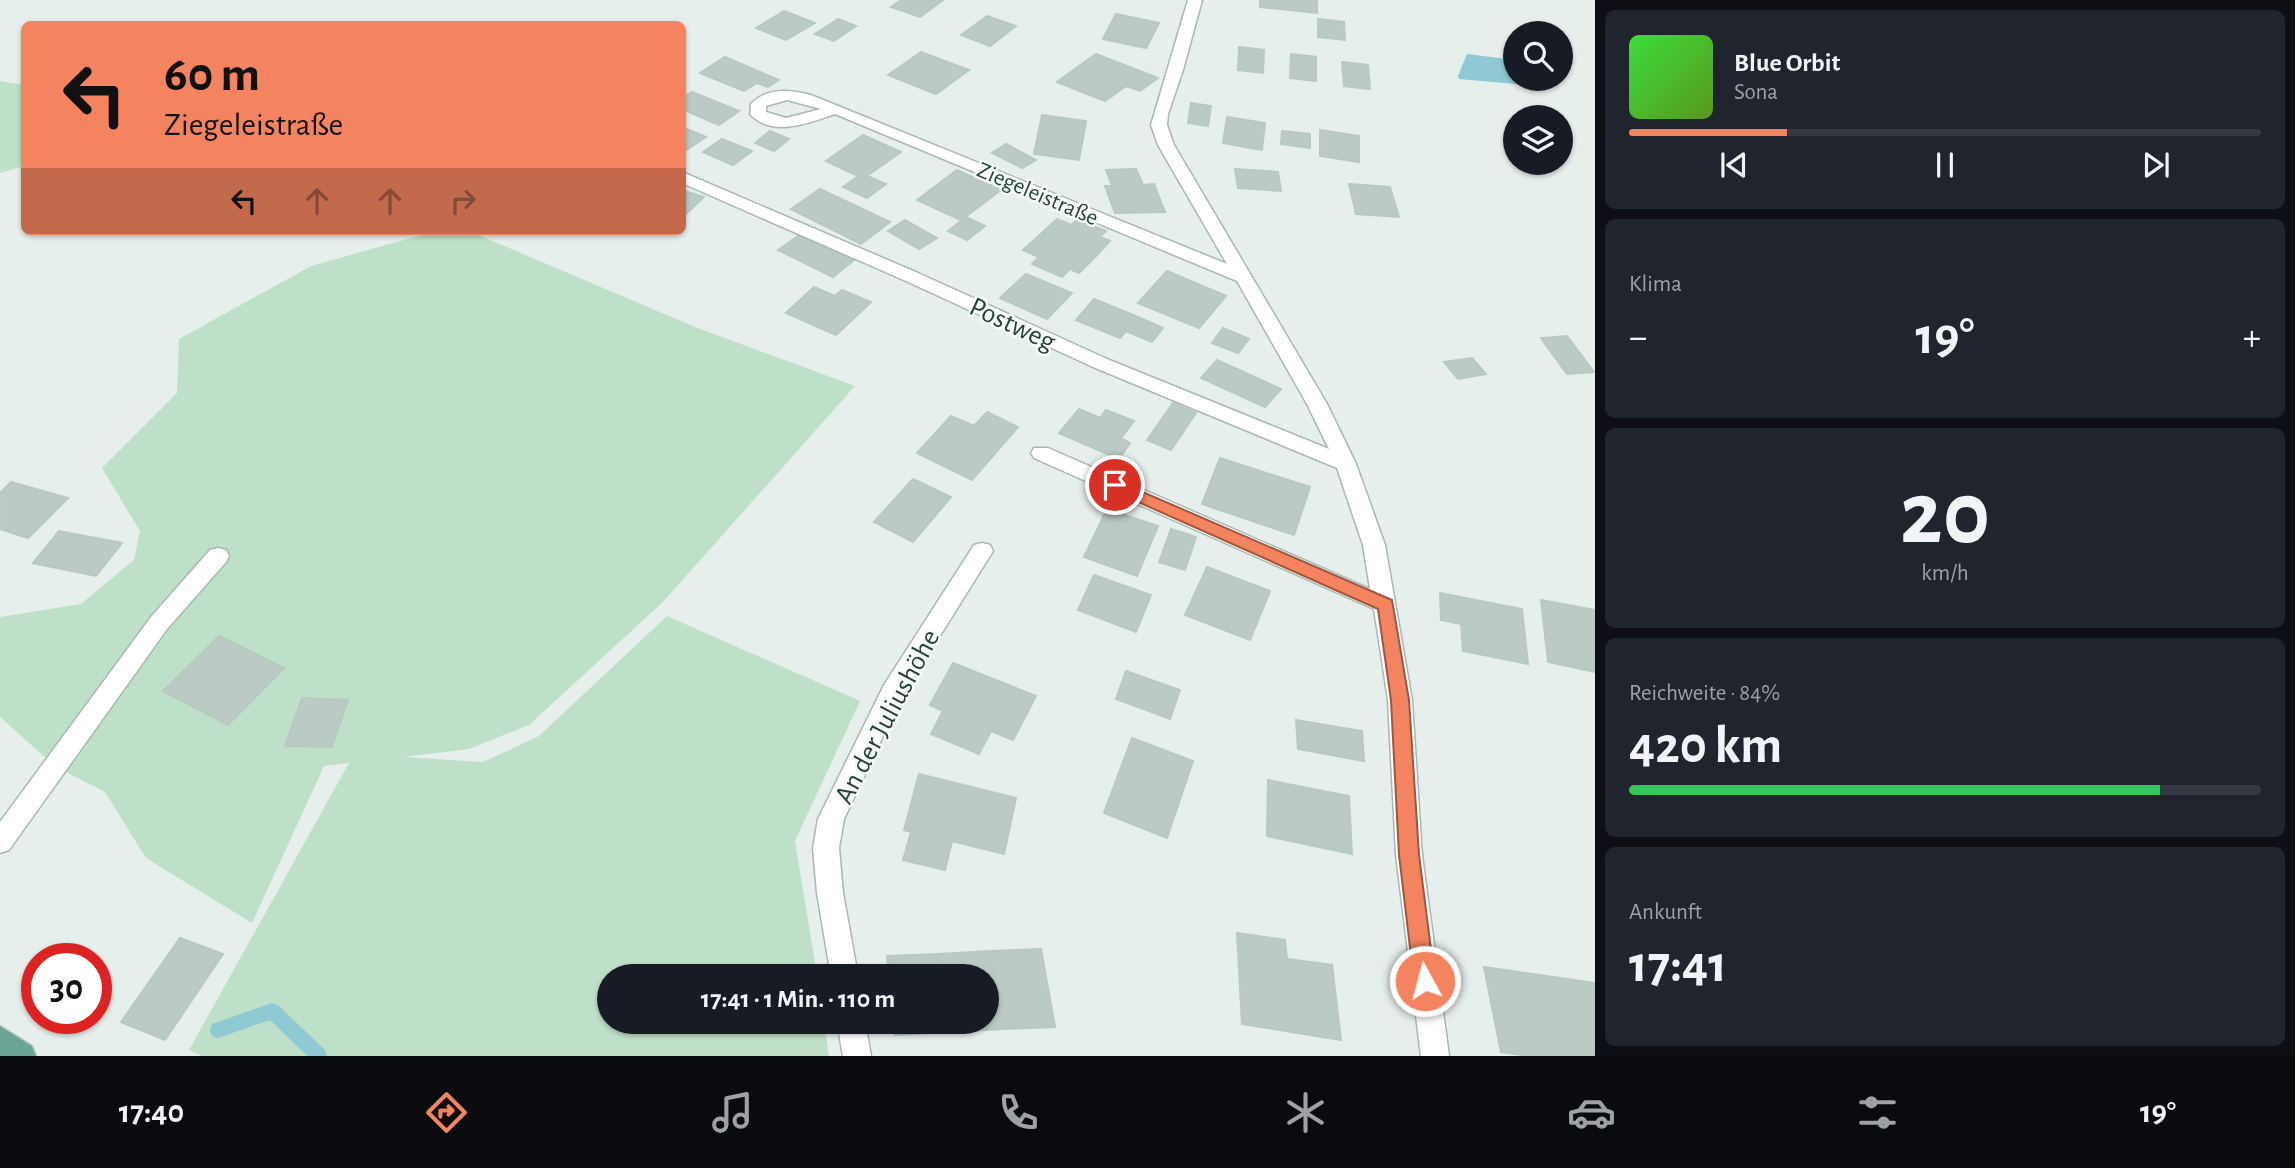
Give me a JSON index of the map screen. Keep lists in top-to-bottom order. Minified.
{"streets":{"street":["Ziegeleistraße","Postweg","An der Juliushöhe"]},"page":{"turn":["60 m","Ziegeleistraße"],"song":["Blue Orbit","Sona"],"tile":["Klima",["20","km/h"],["Reichweite · 84%","420 km"],["Ankunft","17:41"]],"heat":["−","19°","+"],"limit":"30","trip":"17:41 · 1 Min. · 110 m","tabs":["17:40","19°"]}}
